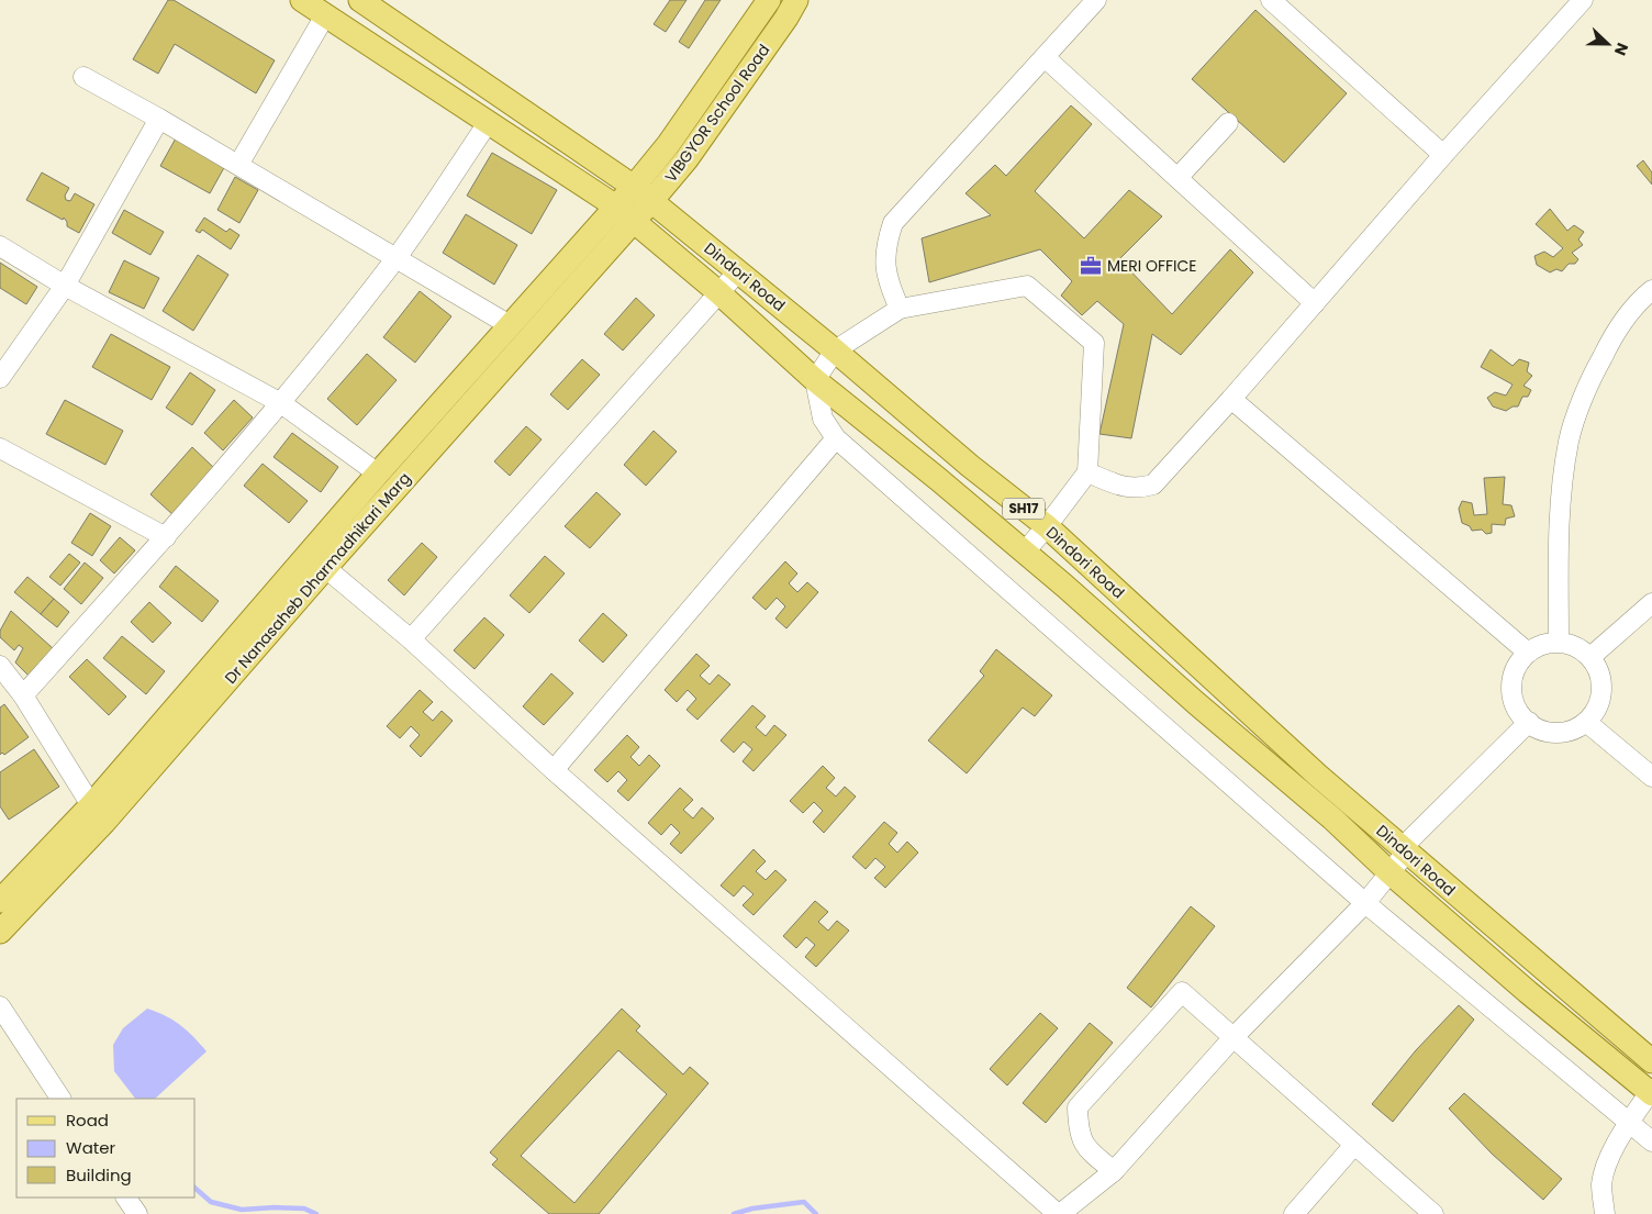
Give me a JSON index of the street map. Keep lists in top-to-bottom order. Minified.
{"streets":{"main road":["VIBGYOR School Road","Dindori Road","SH17","Dr Nanasaheb Dharmadhikari Marg"]},"crossings":[["VIBGYOR School Road","Dindori Road"],["VIBGYOR School Road","Dr Nanasaheb Dharmadhikari Marg"]],"places":{"office":["MERI OFFICE"]},"legend":["Road","Water","Building"],"north":"right"}
